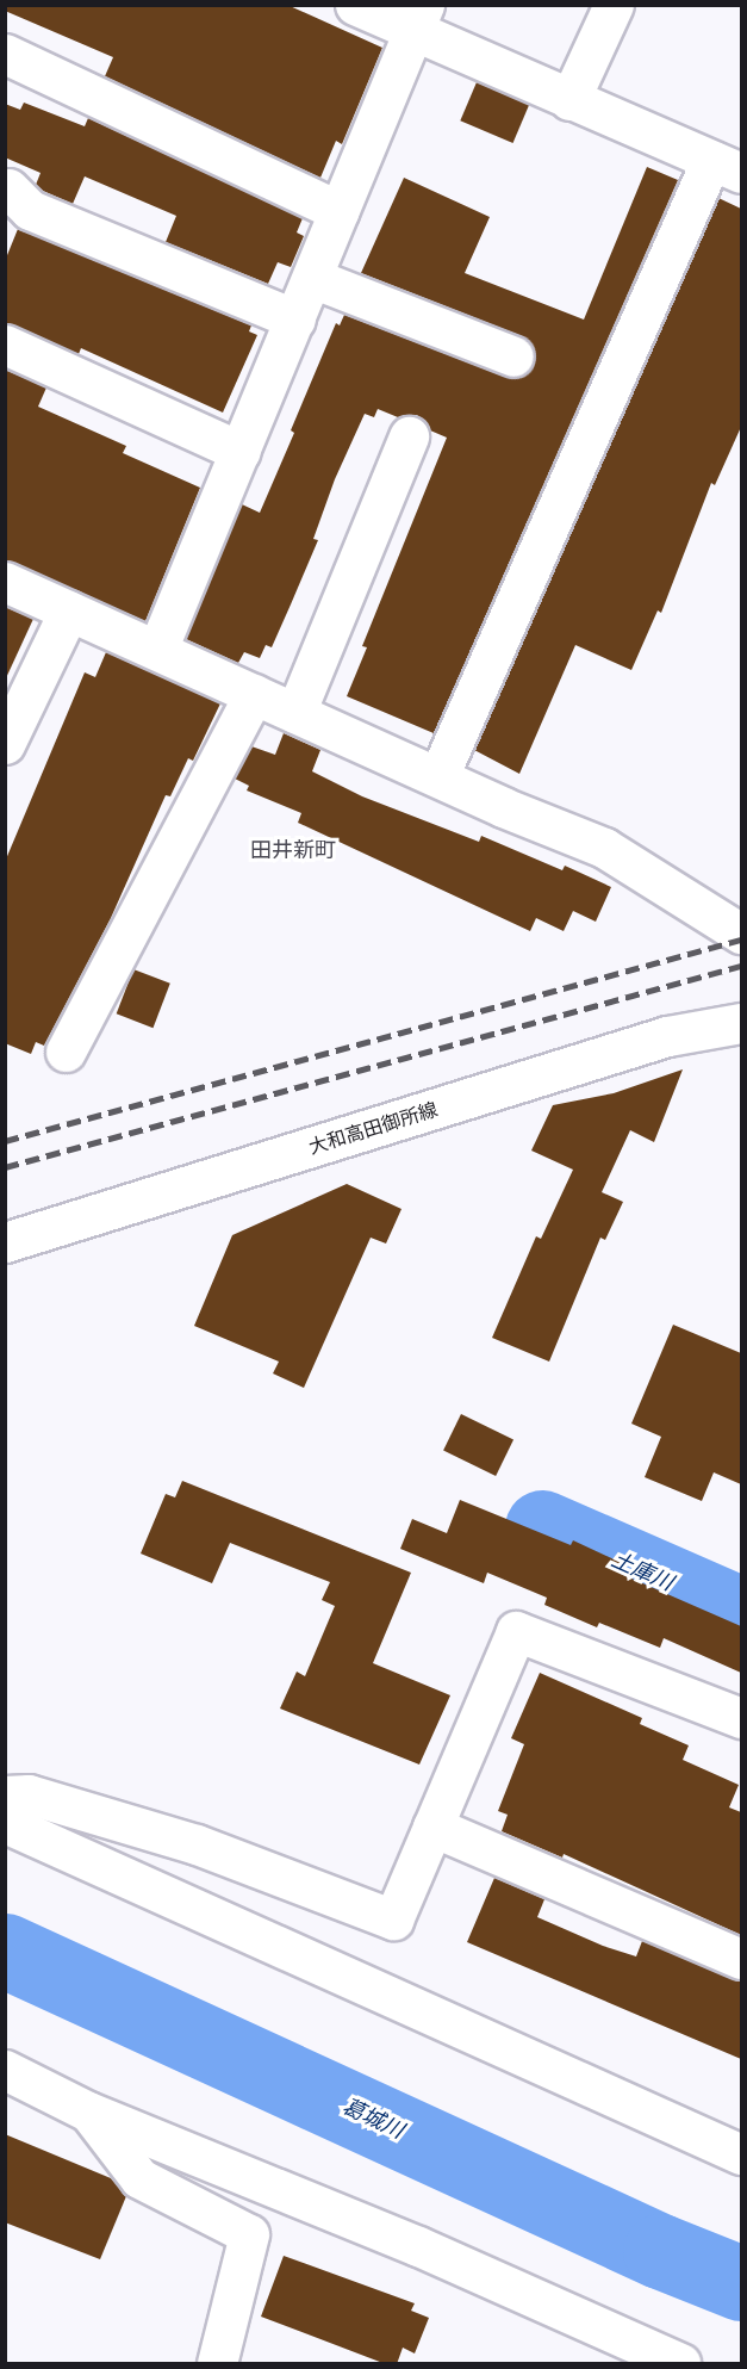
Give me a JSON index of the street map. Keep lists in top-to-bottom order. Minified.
{"streets":{"street":["大和高田御所線"]},"districts":["田井新町"],"water":["土庫川","葛城川"]}
